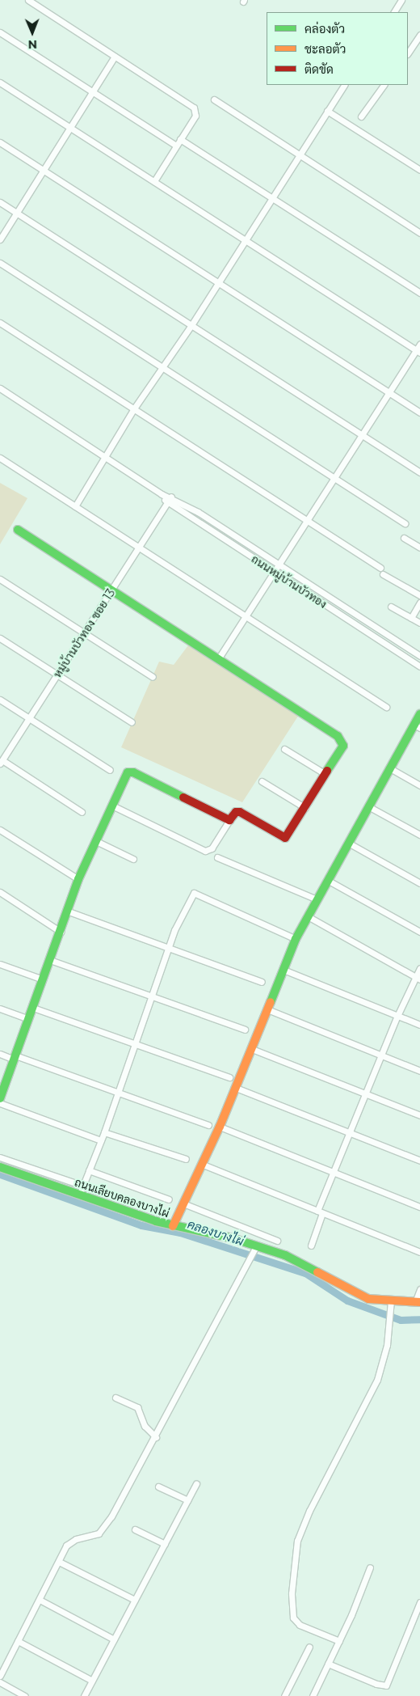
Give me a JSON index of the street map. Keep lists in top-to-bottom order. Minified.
{"streets":{"street":["ถนนหมู่บ้านบัวทอง","หมู่บ้านบัวทอง ซอย 13","ถนนเลียบคลองบางไผ่"]},"crossings":[["ถนนหมู่บ้านบัวทอง","หมู่บ้านบัวทอง ซอย 13"]],"water":["คลองบางไผ่"],"legend":["คล่องตัว","ชะลอตัว","ติดขัด"],"north":"bottom"}
